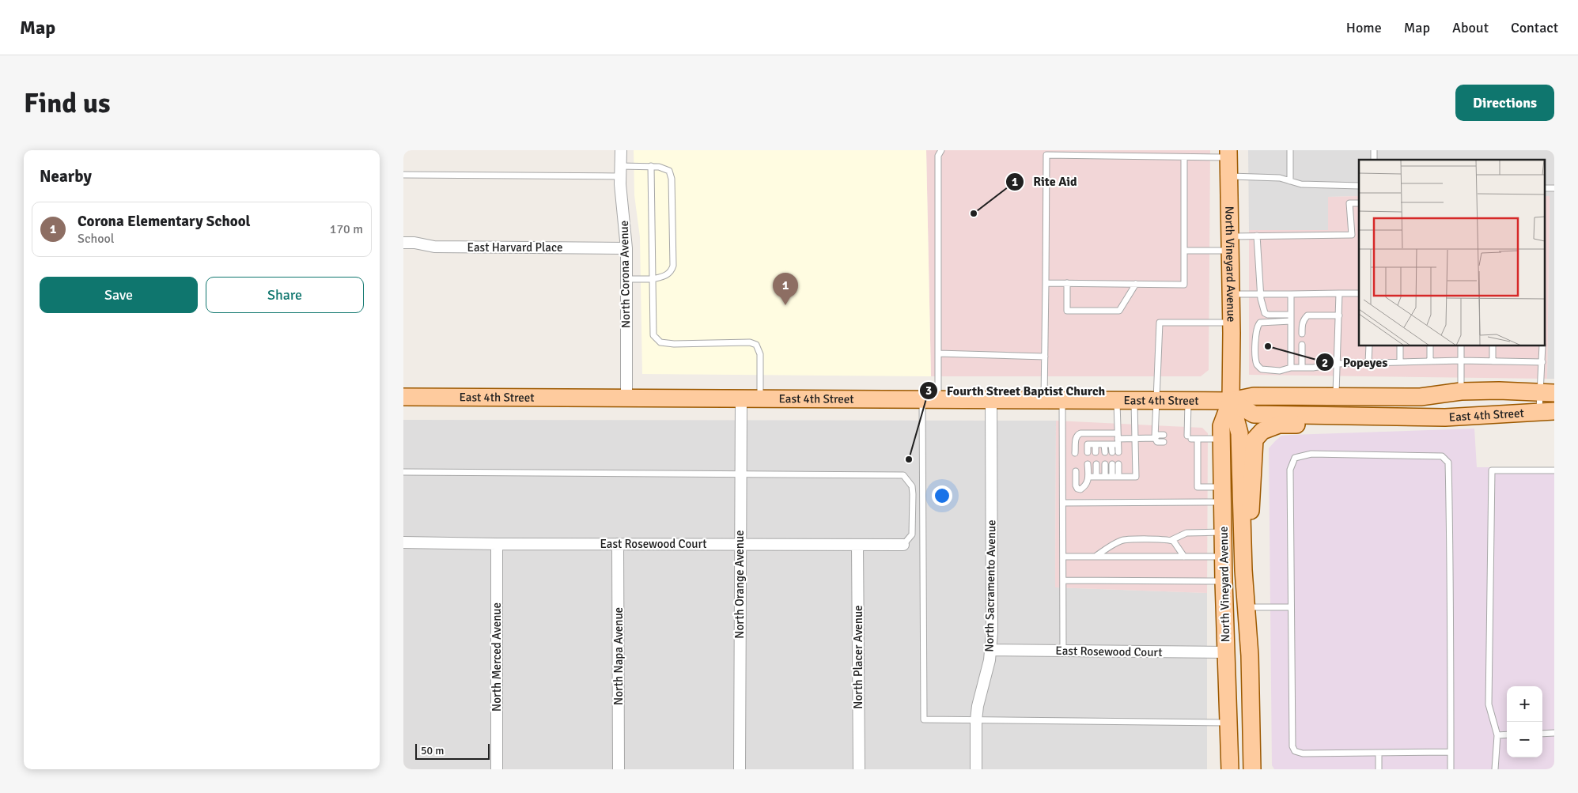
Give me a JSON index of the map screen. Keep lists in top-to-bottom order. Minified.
{"streets":{"main road":["North Vineyard Avenue","East 4th Street"],"street":["East Harvard Place","North Corona Avenue","East Rosewood Court","North Orange Avenue","North Sacramento Avenue","North Napa Avenue","North Merced Avenue","North Placer Avenue"]},"crossings":[["East Harvard Place","North Corona Avenue"],["North Vineyard Avenue","East 4th Street"],["North Vineyard Avenue","East Rosewood Court"],["North Corona Avenue","East 4th Street"],["East 4th Street","North Orange Avenue"],["East 4th Street","North Sacramento Avenue"],["East Rosewood Court","North Orange Avenue"],["East Rosewood Court","North Sacramento Avenue"],["East Rosewood Court","North Napa Avenue"],["East Rosewood Court","North Merced Avenue"],["East Rosewood Court","North Placer Avenue"]],"places":["Rite Aid","Popeyes","Fourth Street Baptist Church"],"scale_bar":"50 m","page":{"header":"Map","nav":["Home","Map","About","Contact"],"buttons":["Directions",["Save","Share"]],"title":"Find us","heading":"Nearby","list":[{"mark":"1","name":"Corona Elementary School","note":"School","value":"170 m"}],"pins":"1","map_buttons":["+","−"],"scale":"50 m"}}
